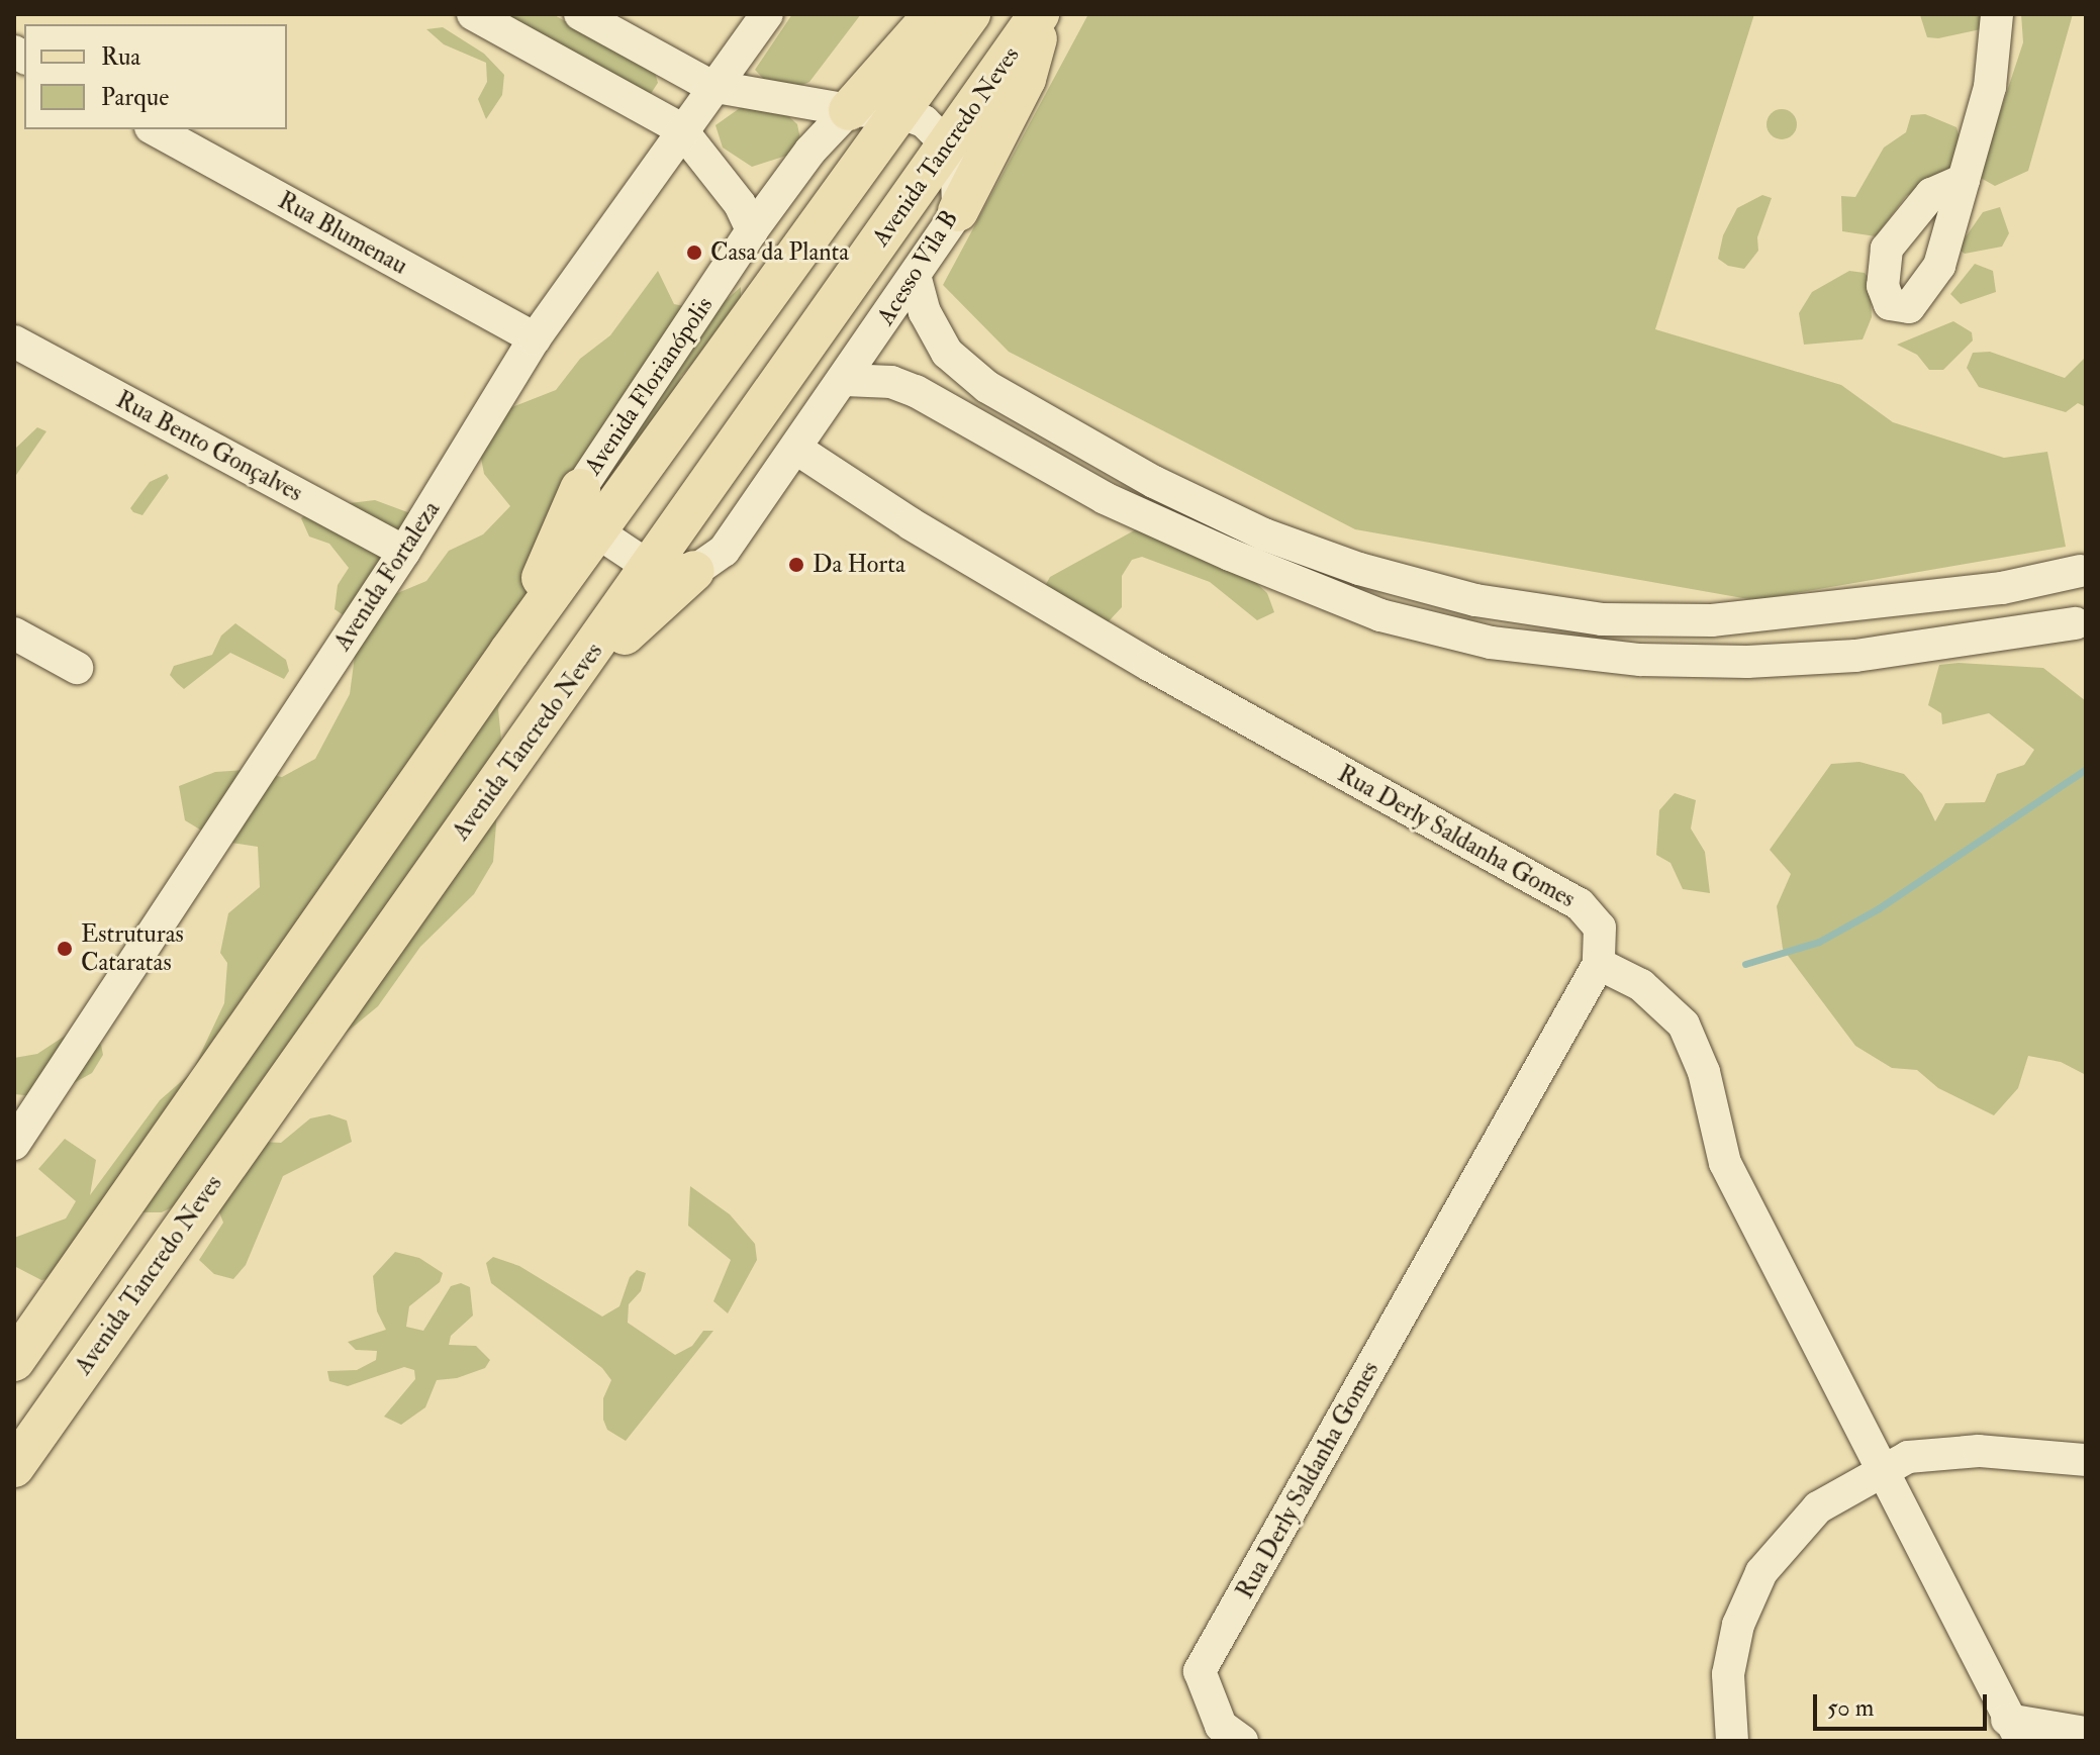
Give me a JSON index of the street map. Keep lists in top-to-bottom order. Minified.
{"streets":{"main road":["Avenida Tancredo Neves"],"street":["Rua Blumenau","Acesso Vila B","Avenida Florianópolis","Rua Bento Gonçalves","Avenida Fortaleza","Rua Derly Saldanha Gomes"]},"crossings":[["Avenida Tancredo Neves","Acesso Vila B"],["Rua Blumenau","Avenida Fortaleza"],["Acesso Vila B","Rua Derly Saldanha Gomes"],["Rua Bento Gonçalves","Avenida Fortaleza"]],"places":["Casa da Planta","Da Horta","Estruturas Cataratas"],"legend":["Rua","Parque"],"scale_bar":"50 m"}
